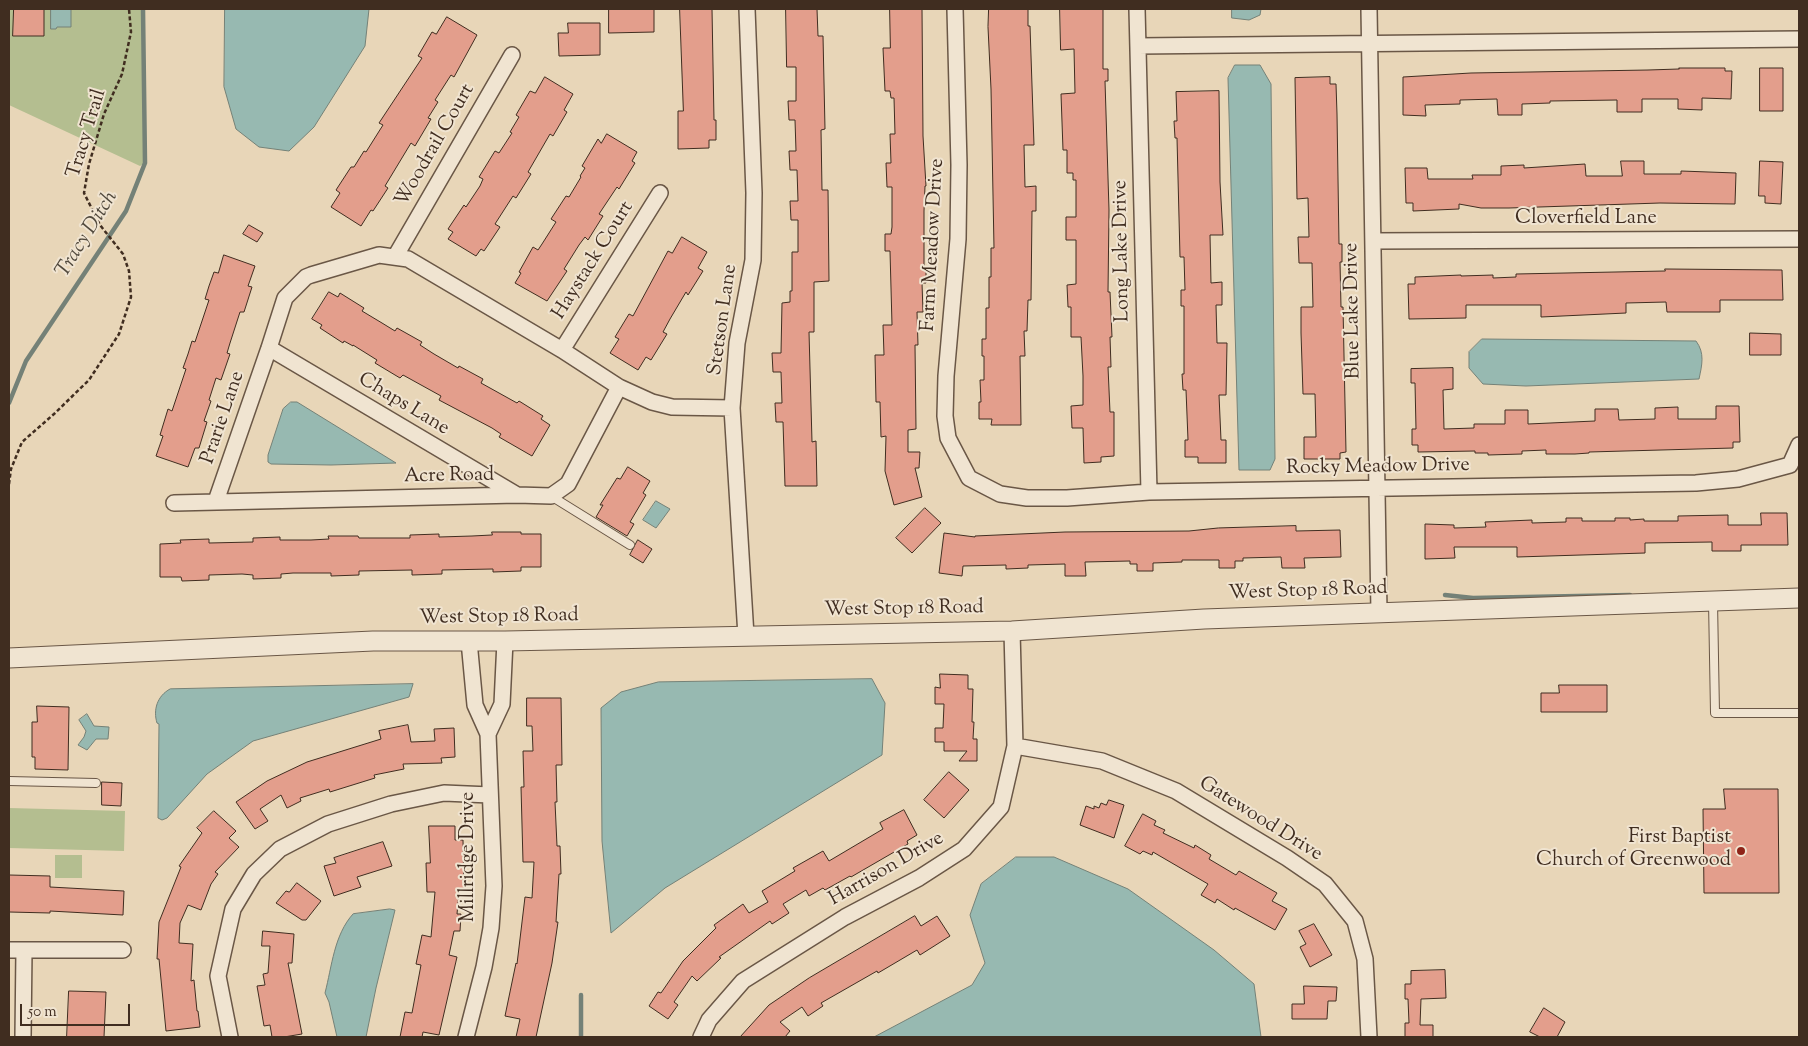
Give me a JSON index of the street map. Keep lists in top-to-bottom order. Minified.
{"streets":{"street":["Woodrail Court","Cloverfield Lane","Farm Meadow Drive","Long Lake Drive","Haystack Court","Blue Lake Drive","Stetson Lane","Chaps Lane","Prarie Lane","Rocky Meadow Drive","Acre Road","West Stop 18 Road","Gatewood Drive","Millridge Drive","Harrison Drive"],"path":["Tracy Trail"]},"crossings":[["Cloverfield Lane","Blue Lake Drive"],["Farm Meadow Drive","Rocky Meadow Drive"],["Long Lake Drive","Rocky Meadow Drive"],["Blue Lake Drive","Rocky Meadow Drive"],["Blue Lake Drive","West Stop 18 Road"],["Stetson Lane","West Stop 18 Road"],["Chaps Lane","Prarie Lane"],["Chaps Lane","Acre Road"],["Prarie Lane","Acre Road"],["West Stop 18 Road","Millridge Drive"],["West Stop 18 Road","Harrison Drive"],["Gatewood Drive","Harrison Drive"]],"water":["Tracy Ditch"],"places":["First Baptist Church of Greenwood"],"scale_bar":"50 m"}
